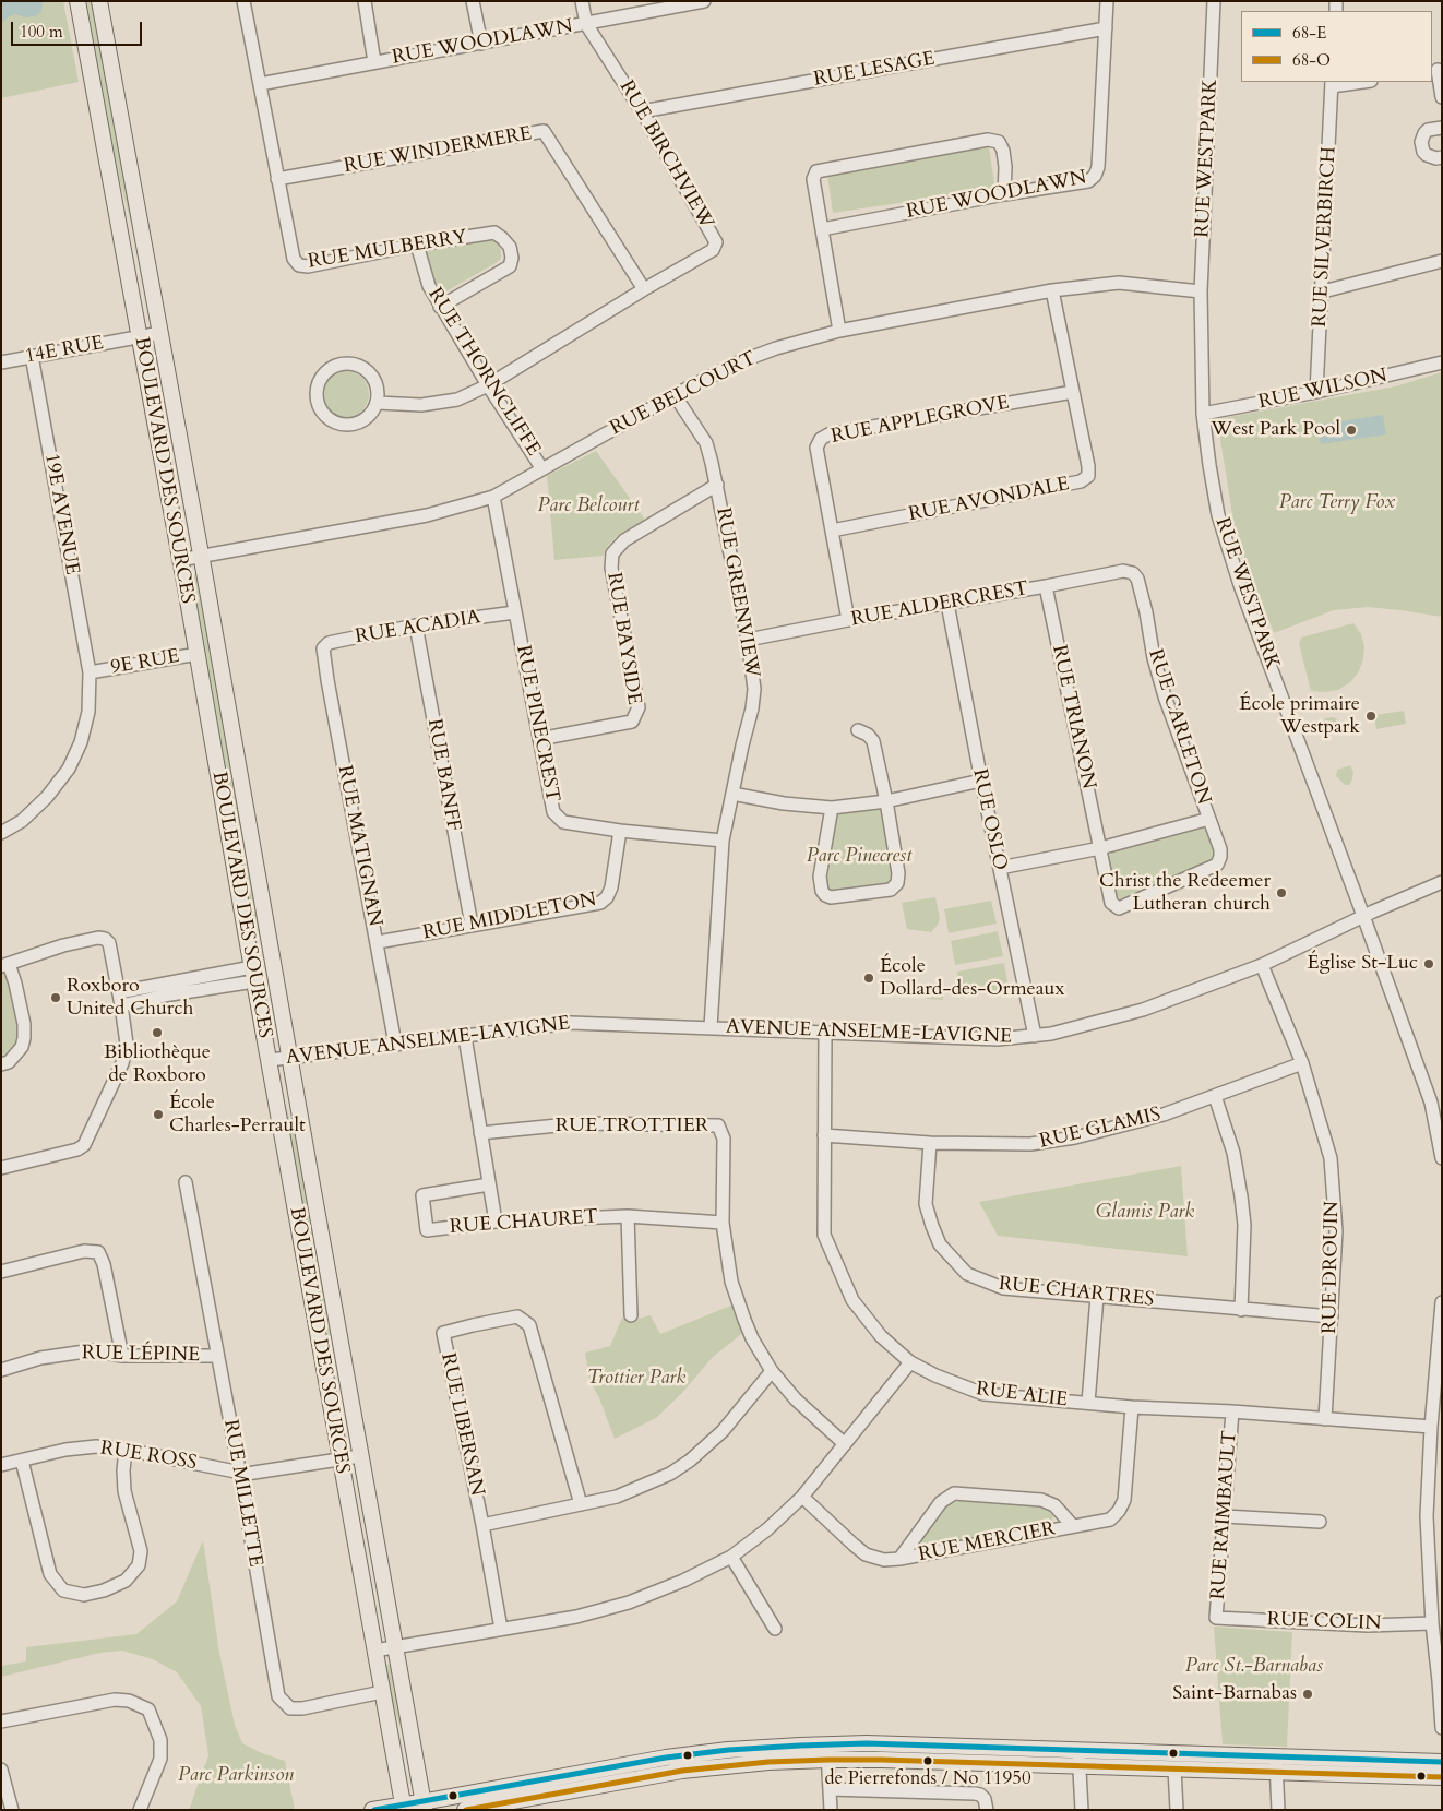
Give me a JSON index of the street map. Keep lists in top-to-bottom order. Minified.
{"streets":{"main road":["BOULEVARD DES SOURCES"],"street":["RUE WOODLAWN","RUE LESAGE","RUE WINDERMERE","RUE BIRCHVIEW","RUE WESTPARK","RUE SILVERBIRCH","RUE MULBERRY","14E RUE","RUE THORNCLIFFE","RUE WILSON","RUE BELCOURT","RUE APPLEGROVE","RUE AVONDALE","19E AVENUE","RUE GREENVIEW","RUE ALDERCREST","RUE ACADIA","RUE BAYSIDE","9E RUE","RUE TRIANON","RUE PINECREST","RUE CARLETON","RUE BANFF","RUE OSLO","RUE MATIGNAN","RUE MIDDLETON","AVENUE ANSELME-LAVIGNE","RUE TROTTIER","RUE GLAMIS","RUE CHAURET","RUE DROUIN","RUE CHARTRES","RUE LÉPINE","RUE ALIE","RUE LIBERSAN","RUE ROSS","RUE MILLETTE","RUE RAIMBAULT","RUE MERCIER","RUE COLIN"]},"crossings":[["RUE WOODLAWN","RUE LESAGE"],["RUE WOODLAWN","RUE BIRCHVIEW"],["RUE WOODLAWN","RUE MULBERRY"],["RUE LESAGE","RUE BIRCHVIEW"],["RUE WINDERMERE","RUE BIRCHVIEW"],["RUE WINDERMERE","RUE MULBERRY"],["RUE BIRCHVIEW","RUE THORNCLIFFE"],["RUE WESTPARK","RUE WILSON"],["RUE WESTPARK","RUE BELCOURT"],["RUE WESTPARK","AVENUE ANSELME-LAVIGNE"],["RUE SILVERBIRCH","RUE WILSON"],["RUE MULBERRY","RUE THORNCLIFFE"],["14E RUE","BOULEVARD DES SOURCES"],["14E RUE","19E AVENUE"],["RUE THORNCLIFFE","RUE BELCOURT"],["RUE BELCOURT","BOULEVARD DES SOURCES"],["RUE BELCOURT","RUE AVONDALE"],["RUE BELCOURT","RUE GREENVIEW"],["RUE BELCOURT","RUE PINECREST"],["RUE APPLEGROVE","RUE AVONDALE"],["RUE APPLEGROVE","RUE ALDERCREST"],["BOULEVARD DES SOURCES","9E RUE"],["BOULEVARD DES SOURCES","AVENUE ANSELME-LAVIGNE"],["BOULEVARD DES SOURCES","RUE ROSS"],["BOULEVARD DES SOURCES","RUE MILLETTE"],["19E AVENUE","9E RUE"],["RUE GREENVIEW","RUE ALDERCREST"],["RUE GREENVIEW","RUE BAYSIDE"],["RUE GREENVIEW","RUE PINECREST"],["RUE GREENVIEW","AVENUE ANSELME-LAVIGNE"],["RUE ALDERCREST","RUE TRIANON"],["RUE ALDERCREST","RUE CARLETON"],["RUE ALDERCREST","RUE OSLO"],["RUE ACADIA","RUE PINECREST"],["RUE ACADIA","RUE BANFF"],["RUE ACADIA","RUE MATIGNAN"],["RUE BAYSIDE","RUE PINECREST"],["RUE TRIANON","RUE CARLETON"],["RUE PINECREST","RUE MIDDLETON"],["RUE CARLETON","RUE OSLO"],["RUE BANFF","RUE MIDDLETON"],["RUE OSLO","AVENUE ANSELME-LAVIGNE"],["RUE MATIGNAN","RUE MIDDLETON"],["RUE MATIGNAN","AVENUE ANSELME-LAVIGNE"],["AVENUE ANSELME-LAVIGNE","RUE DROUIN"],["AVENUE ANSELME-LAVIGNE","RUE ALIE"],["RUE TROTTIER","RUE CHAURET"],["RUE GLAMIS","RUE DROUIN"],["RUE GLAMIS","RUE CHARTRES"],["RUE GLAMIS","RUE ALIE"],["RUE DROUIN","RUE CHARTRES"],["RUE DROUIN","RUE ALIE"],["RUE LÉPINE","RUE MILLETTE"],["RUE ALIE","RUE RAIMBAULT"],["RUE ALIE","RUE MERCIER"],["RUE ROSS","RUE MILLETTE"],["RUE RAIMBAULT","RUE COLIN"]],"parks":["Parc Terry Fox","Parc Belcourt","Parc Pinecrest","Glamis Park","Trottier Park","Parc St.-Barnabas","Parc Parkinson"],"places":["West Park Pool","École primaire Westpark","Christ the Redeemer Lutheran church","Église St-Luc","École Dollard-des-Ormeaux","Roxboro United Church","Bibliothèque de Roxboro","École Charles-Perrault","Saint-Barnabas","de Pierrefonds / No 11950"],"lines":["transit line 68-E","transit line 68-O"],"legend":["68-E","68-O"],"scale_bar":"100 m"}
